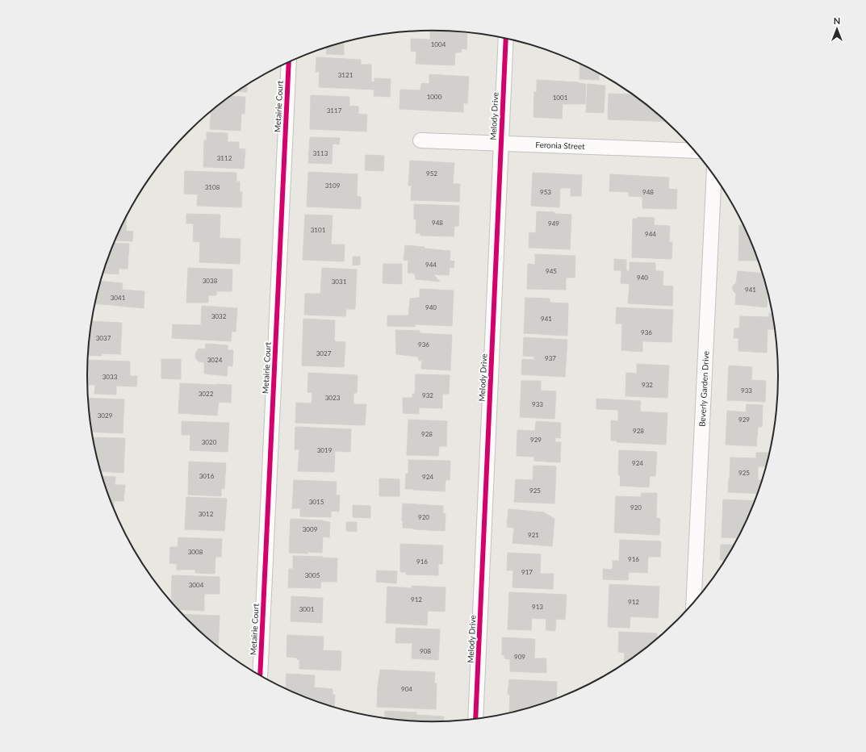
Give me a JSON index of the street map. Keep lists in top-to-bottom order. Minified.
{"streets":{"street":["Metairie Court","Melody Drive","Feronia Street","Beverly Garden Drive"]},"crossings":[["Melody Drive","Feronia Street"]],"house_numbers":["1004","3121","1000","1001","3117","3113","3112","952","3109","3108","953","948","948","949","3101","944","944","945","940","3038","3031","941","3041","940","3032","941","936","3037","936","3027","937","3024","3033","932","933","3022","932","3023","933","3029","929","928","928","929","3020","3019","924","925","3016","924","925","3015","920","3012","920","3009","921","3008","916","916","917","3005","3004","912","912","913","3001","908","909","904"],"north":"top"}
